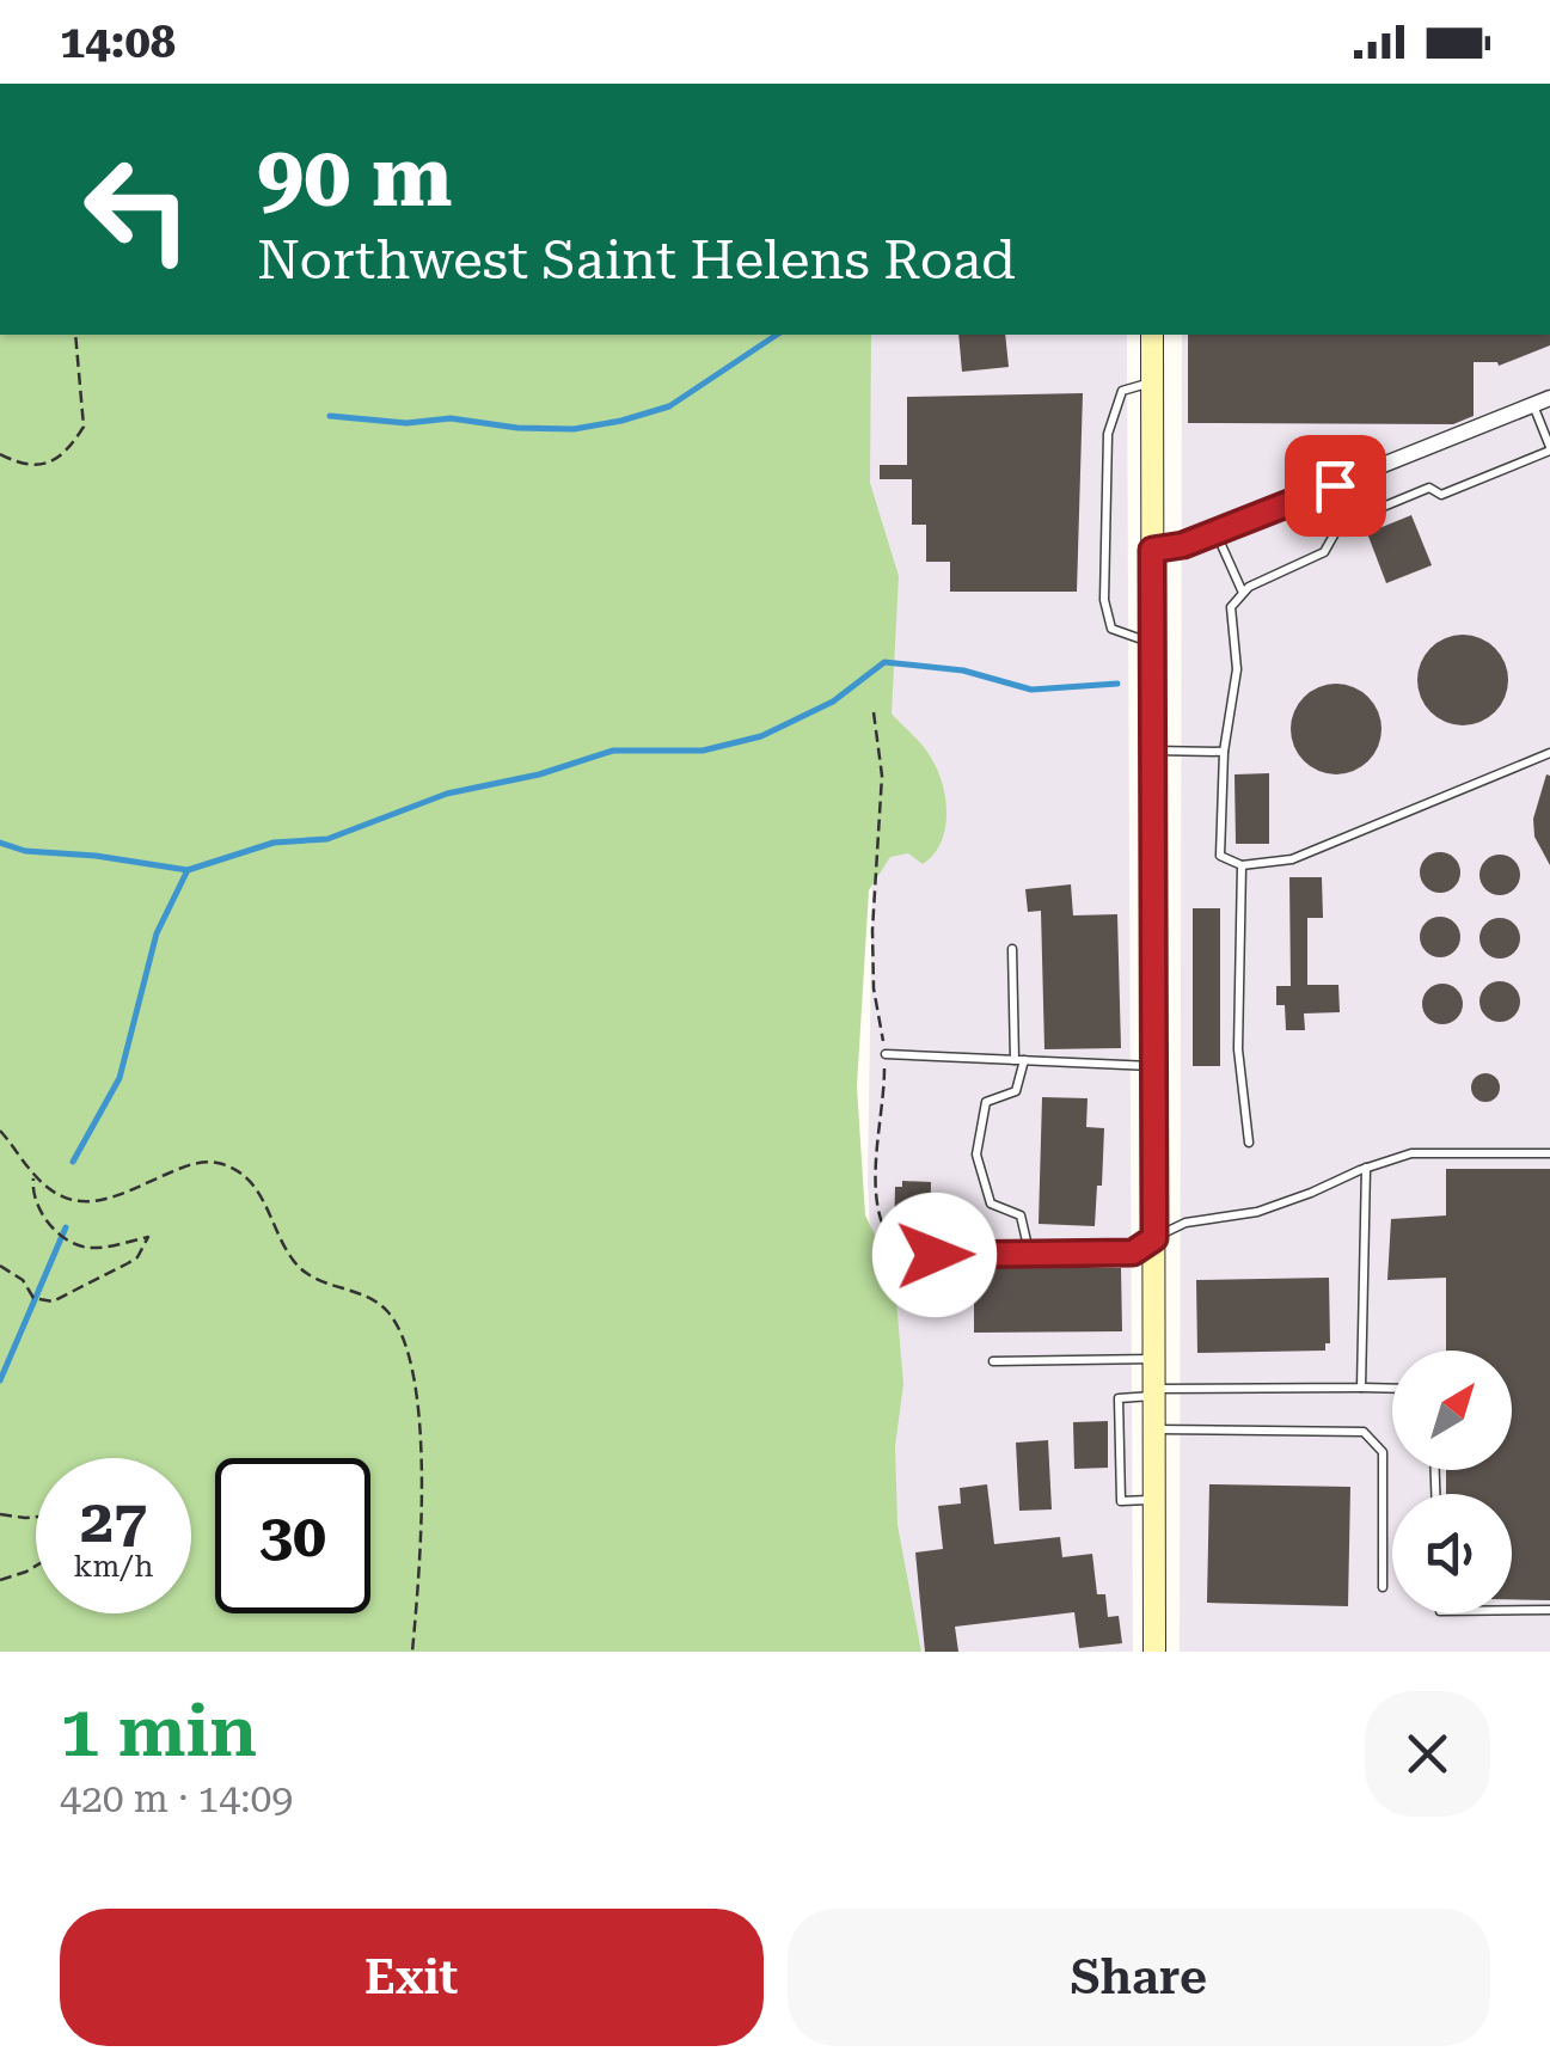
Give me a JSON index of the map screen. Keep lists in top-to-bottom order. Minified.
{"north":"top right","page":{"status":"14:08","turn":["90 m","Northwest Saint Helens Road"],"speed":"27 km/h","limit":"30","heading":["1 min","420 m · 14:09"],"buttons":["Exit","Share"]}}
